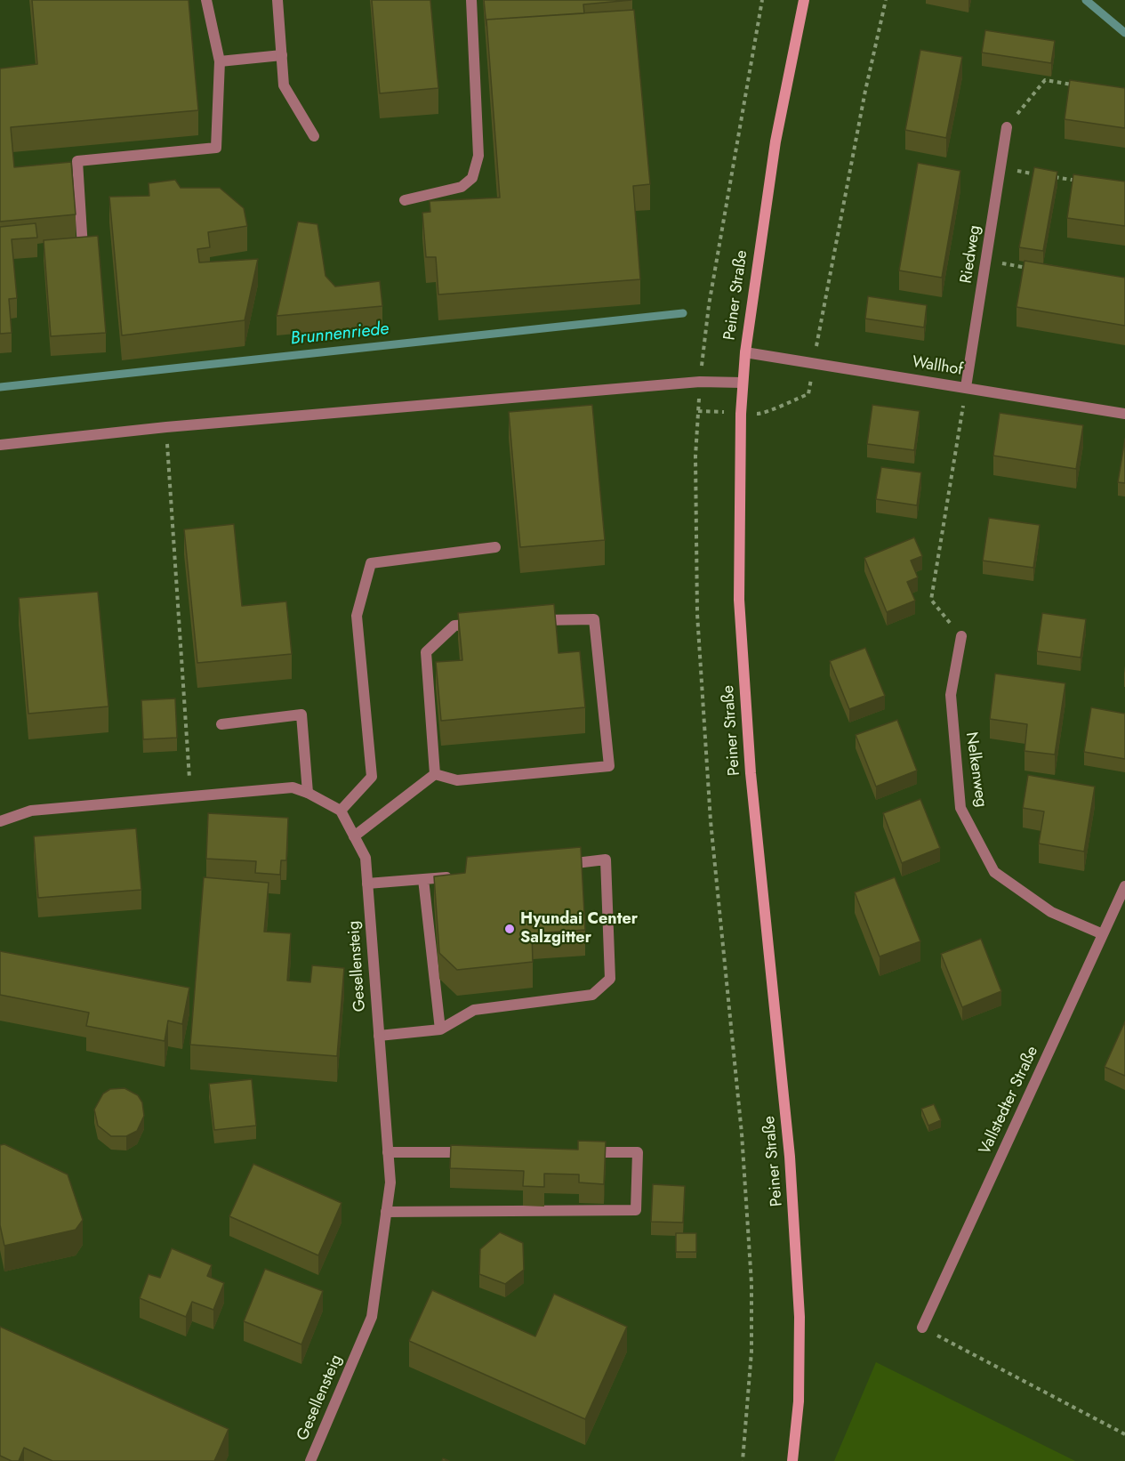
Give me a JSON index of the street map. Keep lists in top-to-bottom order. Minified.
{"streets":{"main road":["Peiner Straße"],"street":["Riedweg","Wallhof","Nelkenweg","Gesellensteig","Vallstedter Straße"]},"crossings":[["Riedweg","Wallhof"],["Peiner Straße","Wallhof"],["Nelkenweg","Vallstedter Straße"]],"water":["Brunnenriede"],"places":["Hyundai Center Salzgitter"]}
